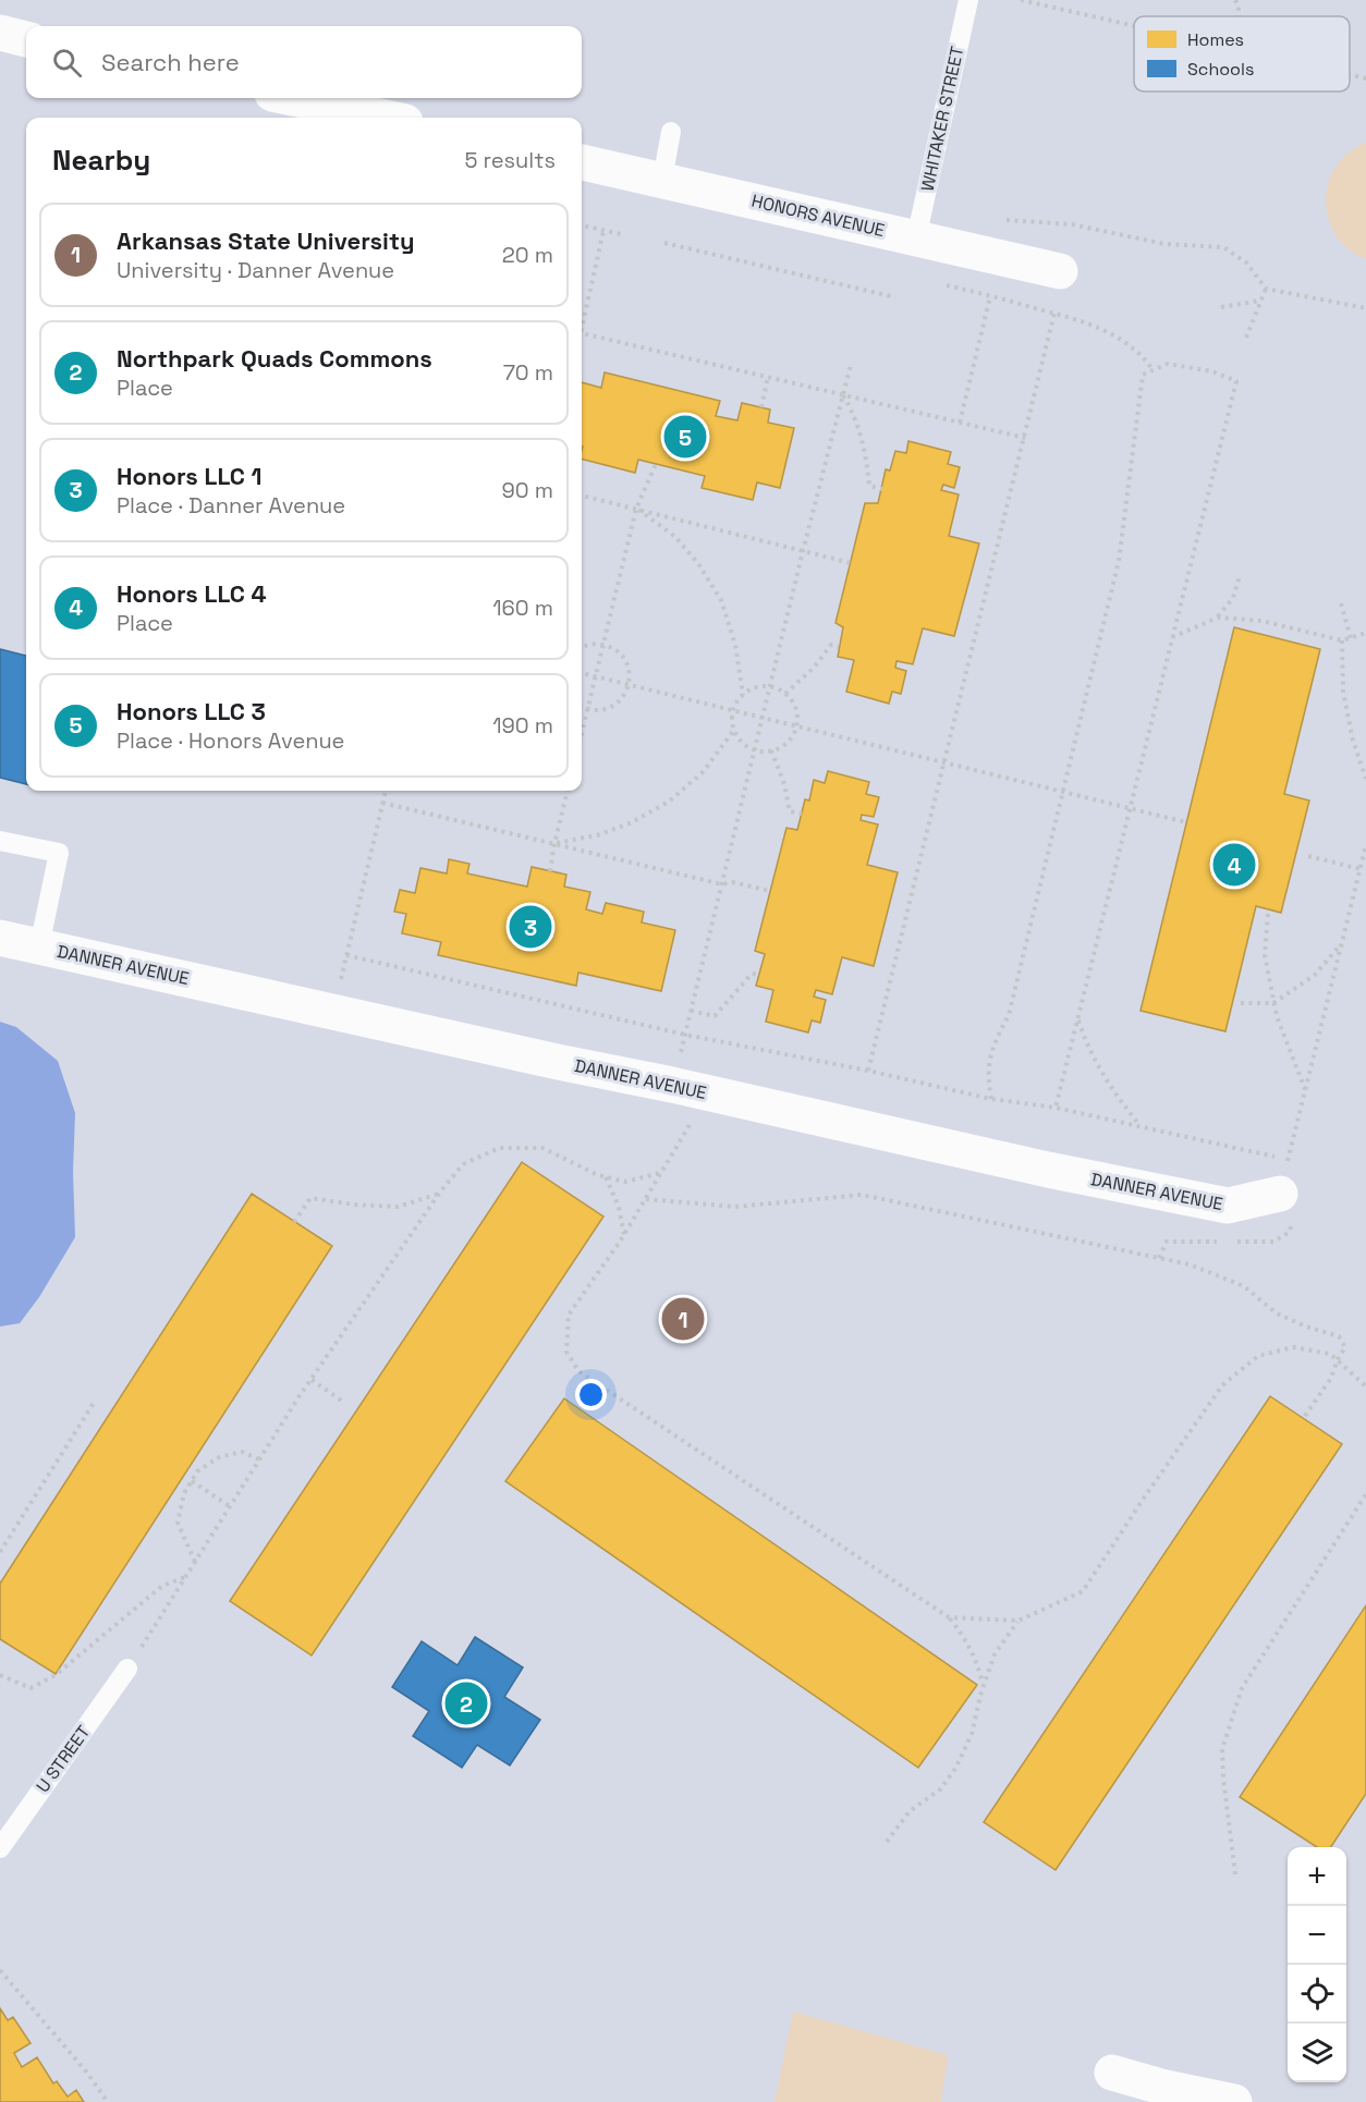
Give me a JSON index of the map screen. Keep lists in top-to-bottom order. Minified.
{"streets":{"street":["HONORS AVENUE","DANNER AVENUE"],"lane":["WHITAKER STREET","U STREET"]},"crossings":[["WHITAKER STREET","HONORS AVENUE"]],"legend":["Homes","Schools"],"page":{"search":"Search here","heading":["Nearby","5 results"],"list":[{"mark":"1","name":"Arkansas State University","note":"University · Danner Avenue","value":"20 m"},{"mark":"2","name":"Northpark Quads Commons","note":"Place","value":"70 m"},{"mark":"3","name":"Honors LLC 1","note":"Place · Danner Avenue","value":"90 m"},{"mark":"4","name":"Honors LLC 4","note":"Place","value":"160 m"},{"mark":"5","name":"Honors LLC 3","note":"Place · Honors Avenue","value":"190 m"}],"pins":["5","4","3","1","2"],"map_buttons":["+","−"]}}
